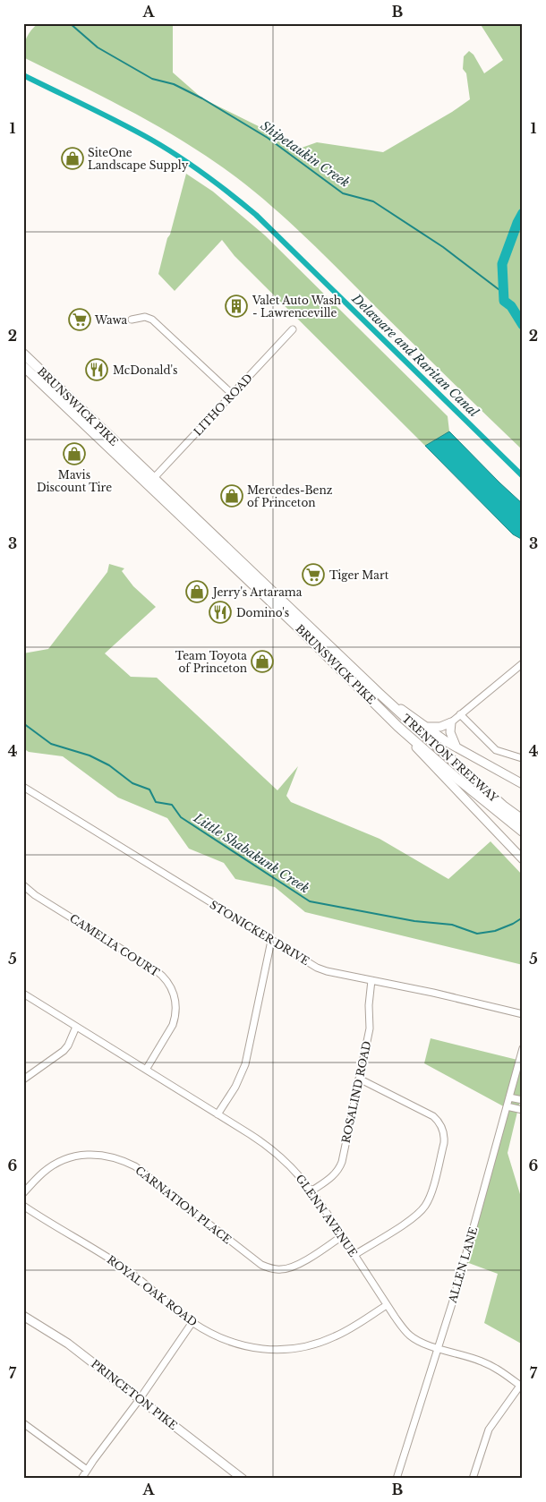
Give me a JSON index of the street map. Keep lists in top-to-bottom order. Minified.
{"streets":{"highway":["BRUNSWICK PIKE","TRENTON FREEWAY"],"main road":["PRINCETON PIKE"],"street":["LITHO ROAD","STONICKER DRIVE","CAMELIA COURT","ROSALIND ROAD","CARNATION PLACE","GLENN AVENUE","ALLEN LANE","ROYAL OAK ROAD"]},"crossings":[["LITHO ROAD","BRUNSWICK PIKE"],["BRUNSWICK PIKE","TRENTON FREEWAY"],["STONICKER DRIVE","ROSALIND ROAD"],["CAMELIA COURT","GLENN AVENUE"],["ROSALIND ROAD","GLENN AVENUE"],["CARNATION PLACE","GLENN AVENUE"],["GLENN AVENUE","ALLEN LANE"],["GLENN AVENUE","ROYAL OAK ROAD"]],"water":["Shipetaukin Creek","Delaware and Raritan Canal","Little Shabakunk Creek"],"places":{"shop":["SiteOne Landscape Supply","Mavis Discount Tire","Mercedes-Benz of Princeton","Jerry's Artarama","Team Toyota of Princeton"],"building":["Valet Auto Wash - Lawrenceville"],"supermarket":["Wawa","Tiger Mart"],"restaurant":["McDonald's","Domino's"]},"grid":{"columns":["A","B"],"rows":["1","2","3","4","5","6","7"]}}
